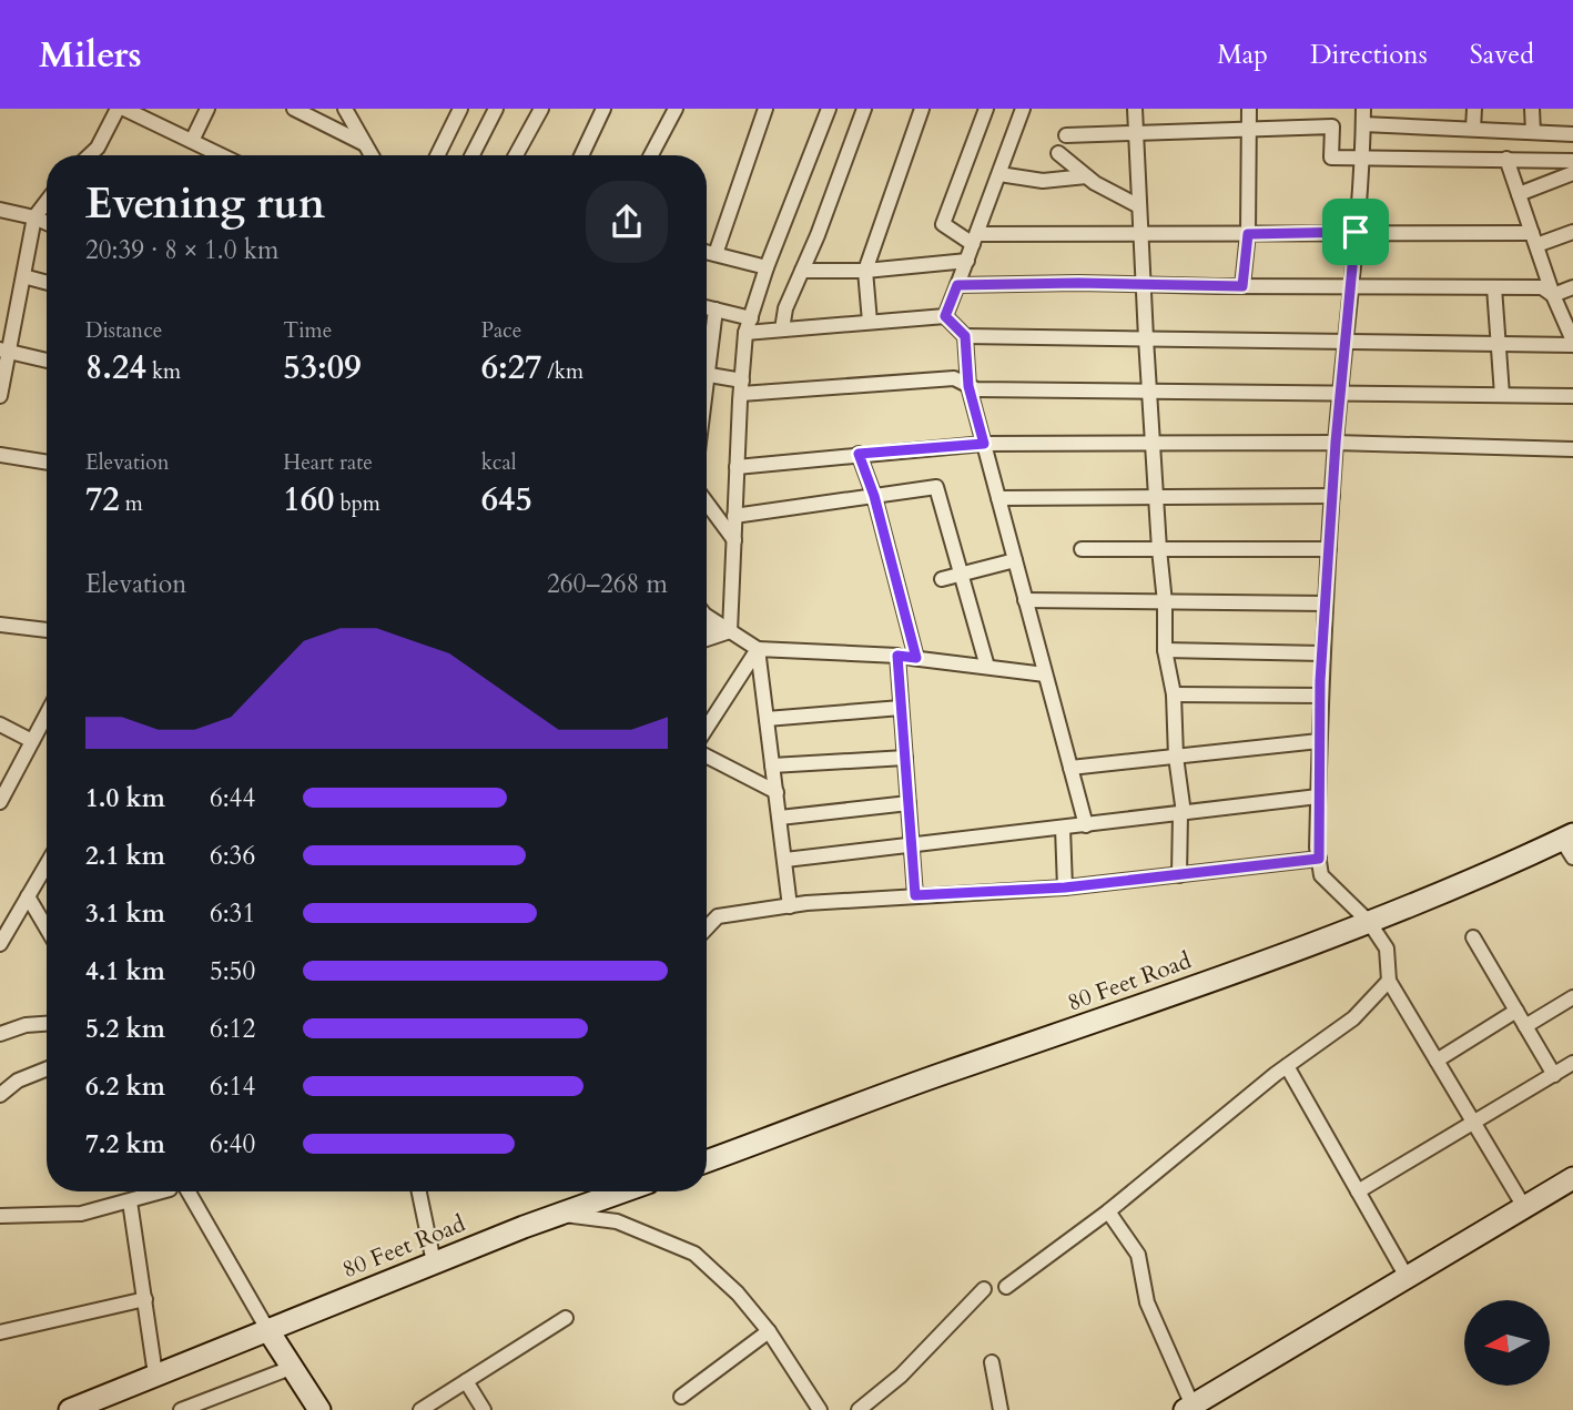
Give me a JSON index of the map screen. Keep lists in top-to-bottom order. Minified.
{"streets":{"main road":["80 Feet Road"]},"north":"left","page":{"header":"Milers","nav":["Map","Directions","Saved"],"heading":["Evening run","20:39 · 8 × 1.0 km"],"stats":[["Distance","8.24 km"],["Time","53:09"],["Pace","6:27 /km"],["Elevation","72 m"],["Heart rate","160 bpm"],["kcal","645"]],"chart":["Elevation","260–268 m"],"list":[{"name":"1.0 km","note":"6:44"},{"name":"2.1 km","note":"6:36"},{"name":"3.1 km","note":"6:31"},{"name":"4.1 km","note":"5:50"},{"name":"5.2 km","note":"6:12"},{"name":"6.2 km","note":"6:14"},{"name":"7.2 km","note":"6:40"}]}}
